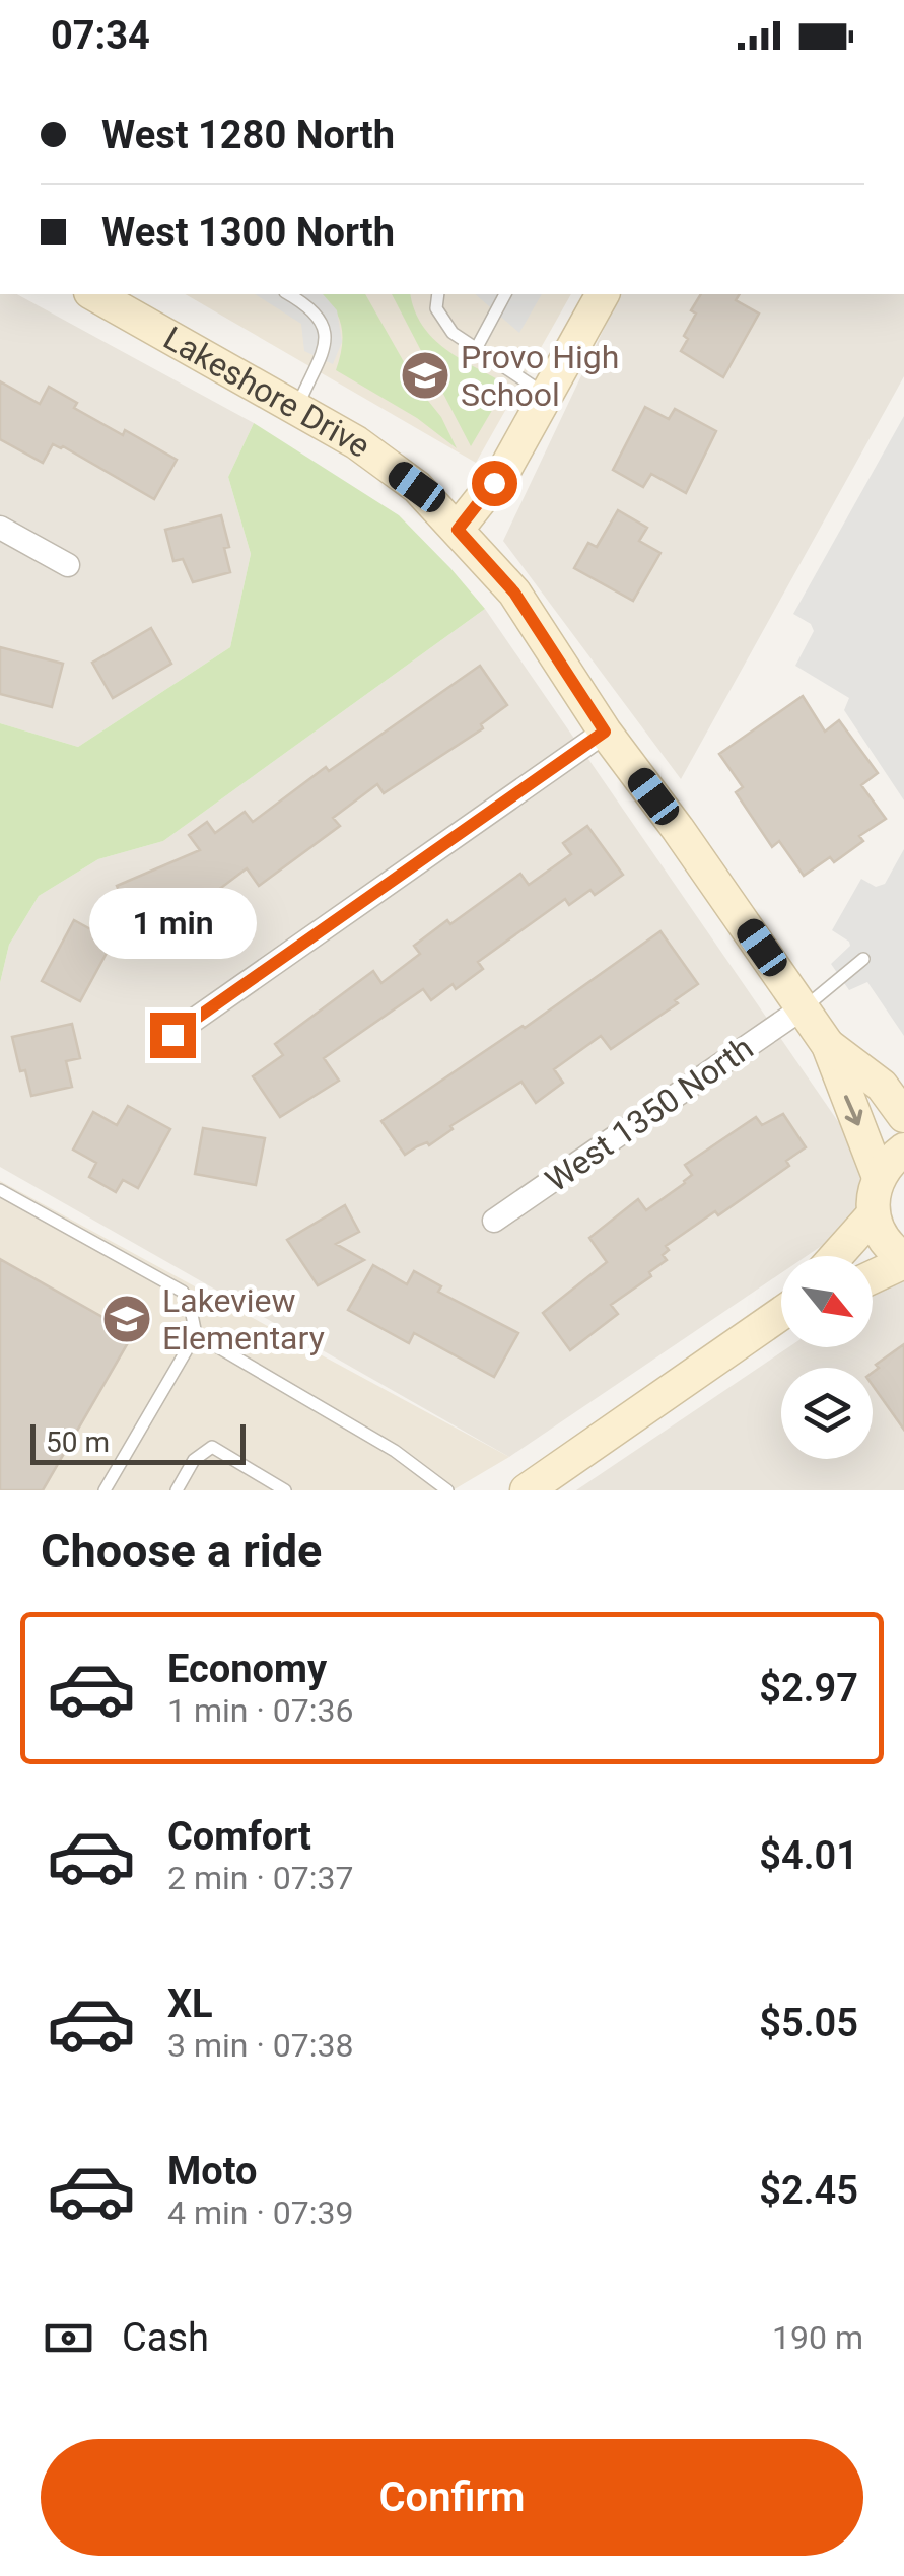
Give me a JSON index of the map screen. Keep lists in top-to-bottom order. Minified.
{"streets":{"street":["Lakeshore Drive","West 1350 North"]},"crossings":[["Lakeshore Drive","West 1350 North"]],"places":{"school or university":["Provo High School","Lakeview Elementary"]},"scale_bar":"50 m","north":"bottom right","page":{"status":"07:34","banner":["West 1280 North","West 1300 North"],"bubble":"1 min","scale":"50 m","heading":"Choose a ride","list":[{"name":"Economy","note":"1 min · 07:36","value":"$2.97"},{"name":"Comfort","note":"2 min · 07:37","value":"$4.01"},{"name":"XL","note":"3 min · 07:38","value":"$5.05"},{"name":"Moto","note":"4 min · 07:39","value":"$2.45"}],"pay":["Cash","190 m"],"buttons":"Confirm"}}
